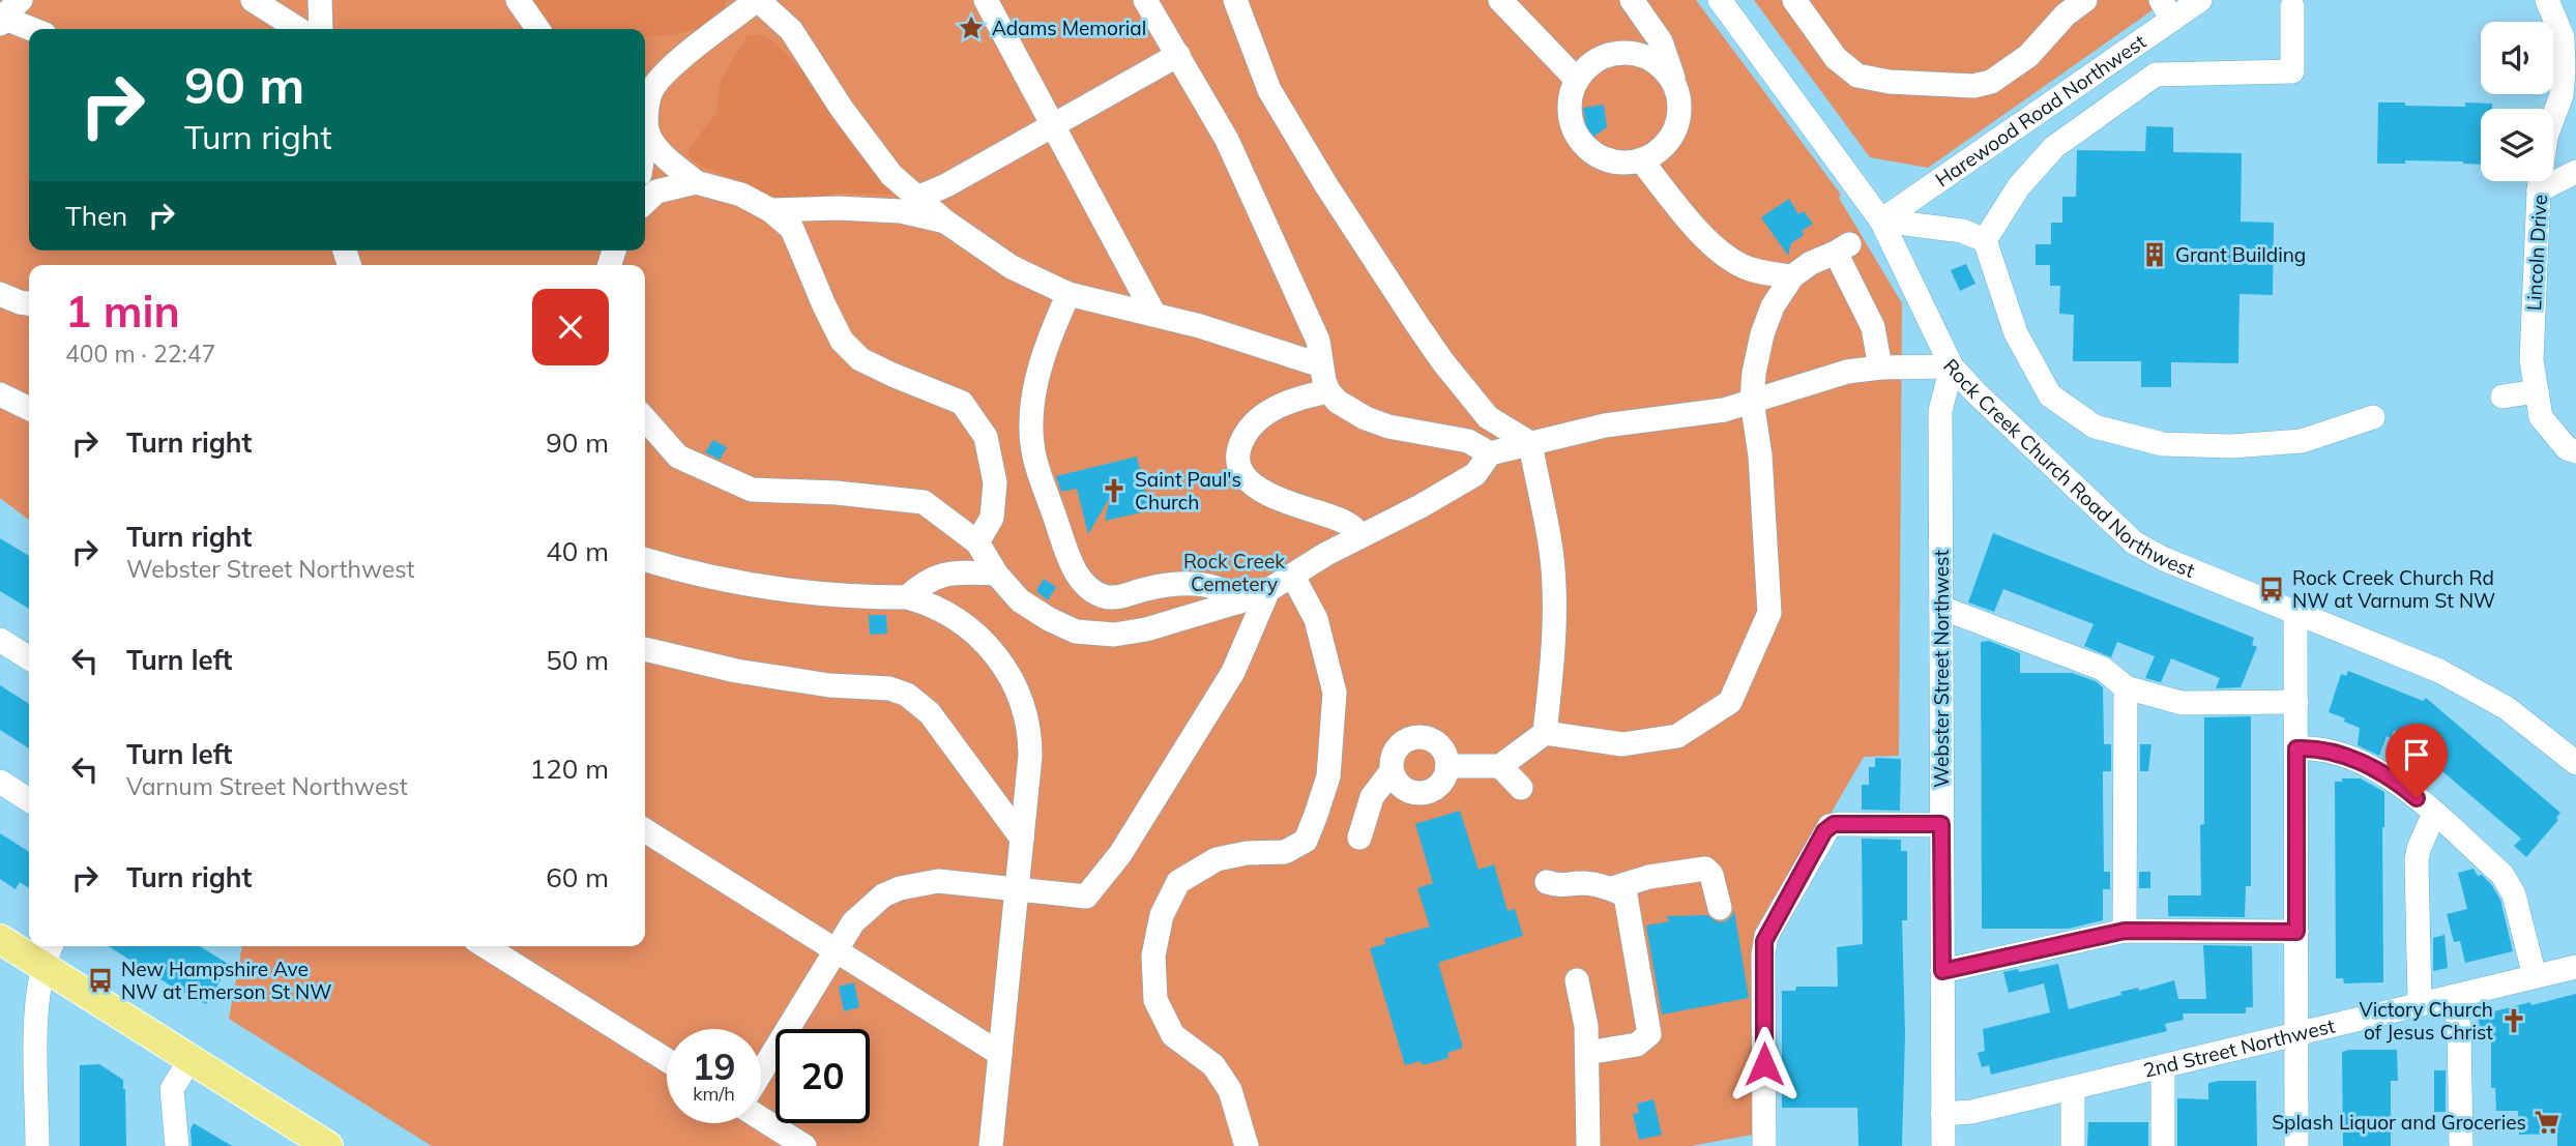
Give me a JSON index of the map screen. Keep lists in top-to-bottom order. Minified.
{"streets":{"street":["Harewood Road Northwest","Lincoln Drive","Rock Creek Church Road Northwest","Webster Street Northwest","2nd Street Northwest"]},"crossings":[["Harewood Road Northwest","Rock Creek Church Road Northwest"],["Rock Creek Church Road Northwest","Webster Street Northwest"],["Webster Street Northwest","2nd Street Northwest"]],"parks":["Rock Creek Cemetery"],"places":{"place":["Adams Memorial"],"building":["Grant Building"],"church":["Saint Paul's Church","Victory Church of Jesus Christ"],"bus stop":["Rock Creek Church Rd NW at Varnum St NW","New Hampshire Ave NW at Emerson St NW"],"supermarket":["Splash Liquor and Groceries"]},"page":{"turn":["90 m","Turn right"],"then":"Then","heading":["1 min","400 m · 22:47"],"list":[{"name":"Turn right","value":"90 m"},{"name":"Turn right","note":"Webster Street Northwest","value":"40 m"},{"name":"Turn left","value":"50 m"},{"name":"Turn left","note":"Varnum Street Northwest","value":"120 m"},{"name":"Turn right","value":"60 m"}],"speed":"19 km/h","limit":"20"}}
